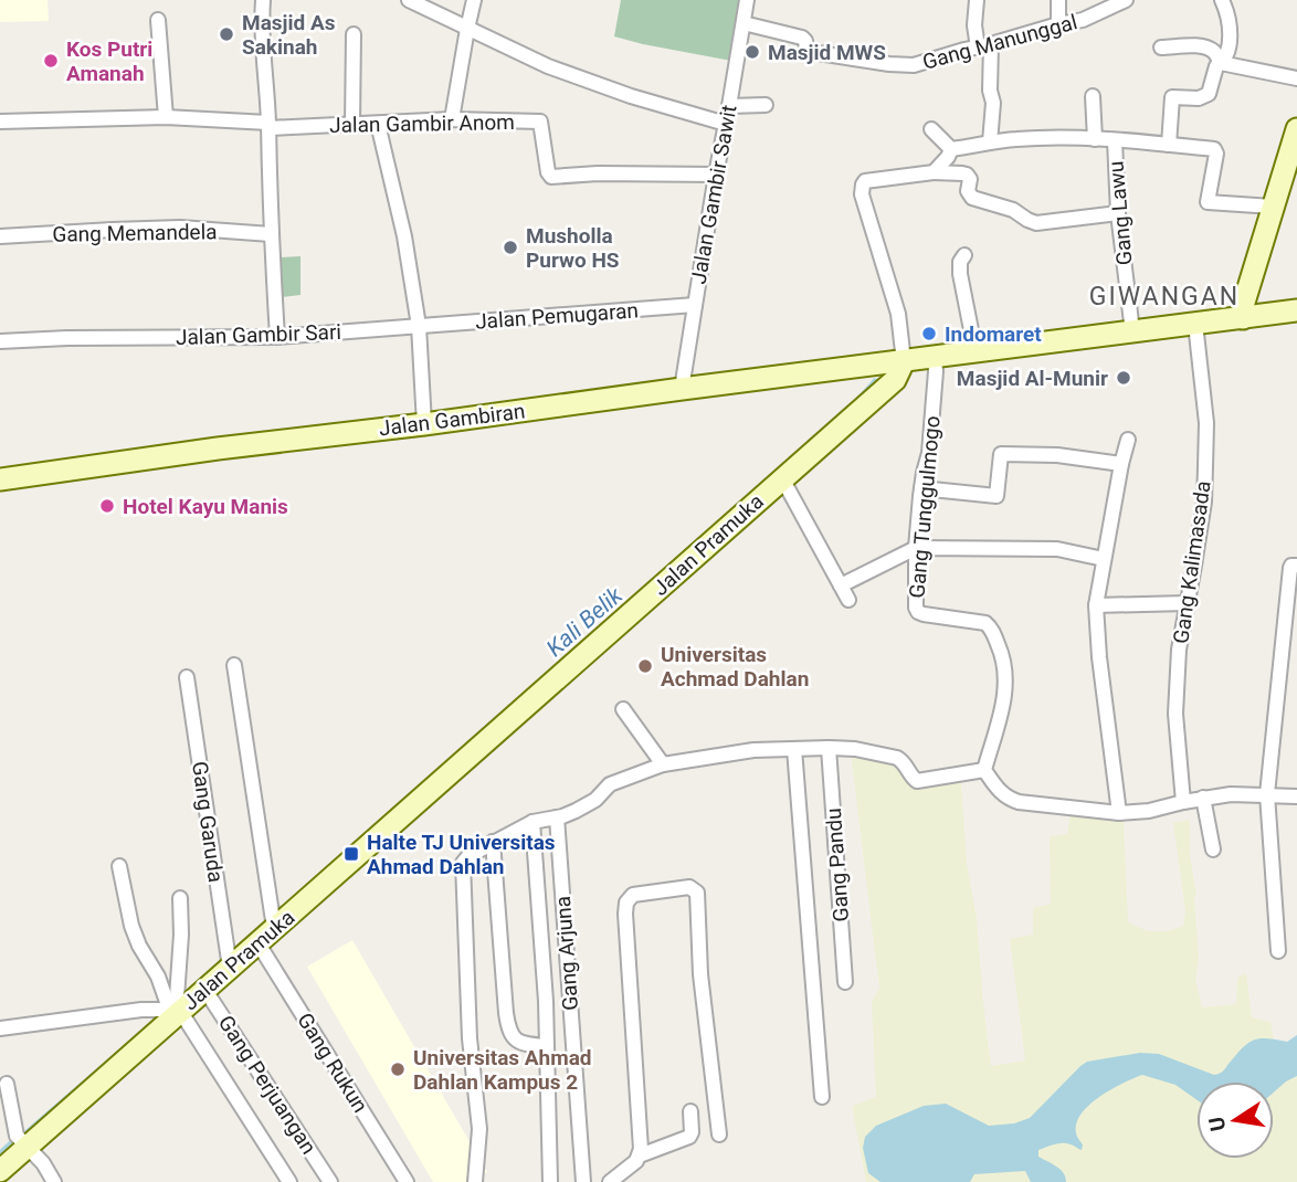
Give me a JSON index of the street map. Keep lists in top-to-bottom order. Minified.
{"streets":{"main road":["Jalan Gambiran","Jalan Pramuka"],"street":["Gang Manunggal","Jalan Gambir Anom","Jalan Gambir Sawit","Gang Lawu","Gang Memandela","Jalan Pemugaran","Jalan Gambir Sari","Gang Tunggulmogo","Gang Kalimasada","Gang Garuda","Gang Pandu","Gang Arjuna","Gang Rukun","Gang Perjuangan"]},"crossings":[["Gang Manunggal","Jalan Gambir Sawit"],["Jalan Gambir Anom","Jalan Gambir Sawit"],["Jalan Gambir Sawit","Jalan Pemugaran"],["Jalan Gambir Sawit","Jalan Gambiran"],["Jalan Pemugaran","Jalan Gambir Sari"],["Jalan Gambiran","Jalan Pramuka"],["Jalan Pramuka","Gang Garuda"],["Jalan Pramuka","Gang Rukun"],["Jalan Pramuka","Gang Perjuangan"]],"districts":["GIWANGAN"],"water":["Kali Belik"],"places":{"other":["Masjid As Sakinah","Masjid MWS","Kos Putri Amanah","Musholla Purwo HS","Indomaret","Masjid Al-Munir","Hotel Kayu Manis","Universitas Achmad Dahlan","Universitas Ahmad Dahlan Kampus 2"],"transit":["Halte TJ Universitas Ahmad Dahlan"]},"north":"left"}
